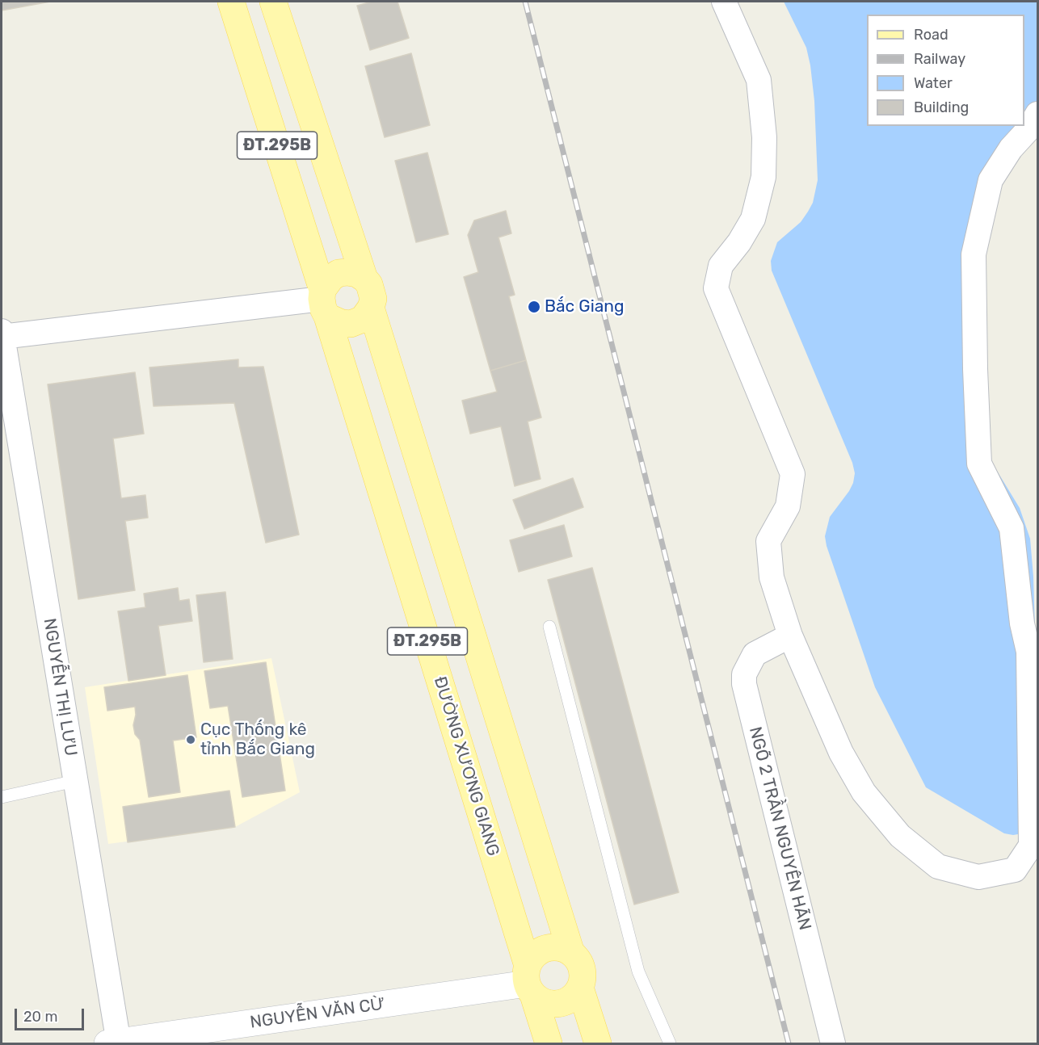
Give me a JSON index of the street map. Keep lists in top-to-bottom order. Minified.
{"streets":{"main road":["ĐT.295B","ĐƯỜNG XƯƠNG GIANG"],"street":["NGUYỄN THỊ LƯU","NGÕ 2 TRẦN NGUYÊN HÃN","NGUYỄN VĂN CỪ"]},"crossings":[["ĐT.295B","ĐƯỜNG XƯƠNG GIANG"],["ĐT.295B","NGUYỄN VĂN CỪ"],["NGUYỄN THỊ LƯU","NGUYỄN VĂN CỪ"],["ĐƯỜNG XƯƠNG GIANG","NGUYỄN VĂN CỪ"]],"places":["Bắc Giang","Cục Thống kê tỉnh Bắc Giang"],"legend":["Road","Railway","Water","Building"],"scale_bar":"20 m"}
